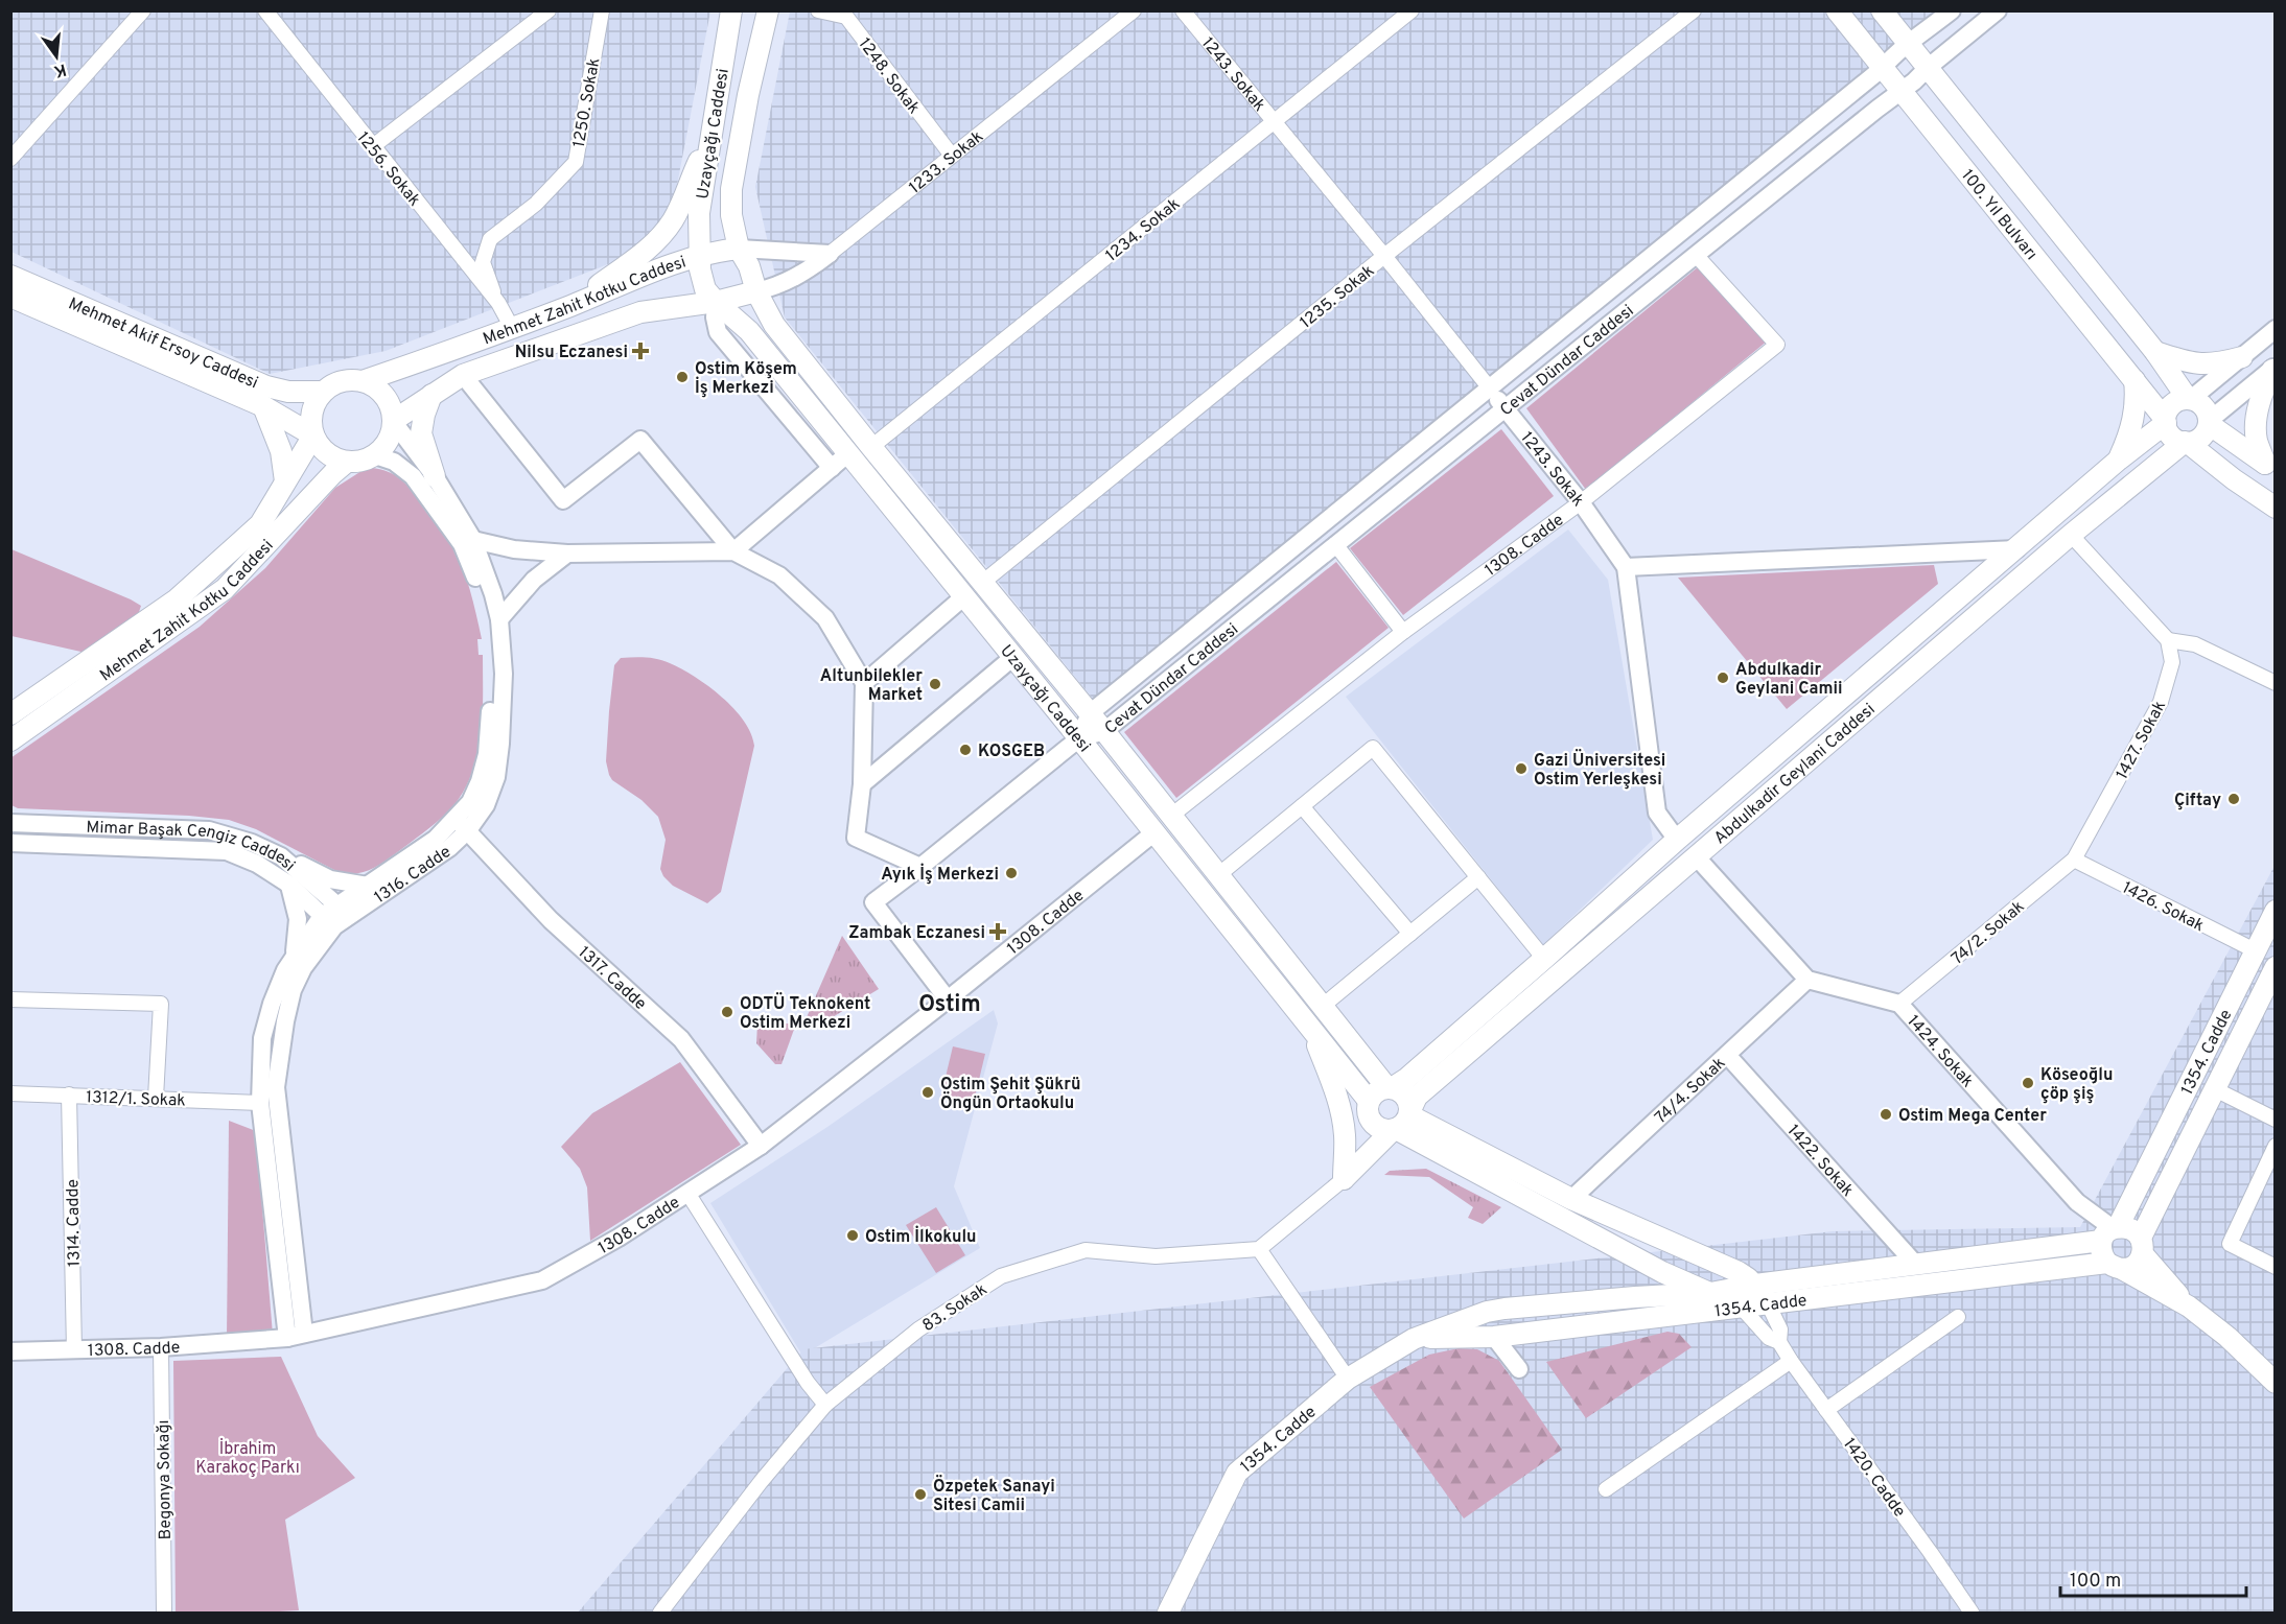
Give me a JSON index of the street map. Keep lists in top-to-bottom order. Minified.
{"streets":{"main road":["Uzayçağı Caddesi","100. Yıl Bulvarı","Mehmet Zahit Kotku Caddesi","Mehmet Akif Ersoy Caddesi","Abdulkadir Geylani Caddesi","1354. Cadde"],"street":["1243. Sokak","1248. Sokak","1250. Sokak","1233. Sokak","1256. Sokak","1234. Sokak","1235. Sokak","Cevat Dündar Caddesi","1308. Cadde","1427. Sokak","Mimar Başak Cengiz Caddesi","1316. Cadde","1426. Sokak","74/2. Sokak","1317. Cadde","1424. Sokak","74/4. Sokak","1312/1. Sokak","1422. Sokak","1314. Cadde","83. Sokak","1420. Cadde","Begonya Sokağı"]},"crossings":[["1243. Sokak","1234. Sokak"],["1243. Sokak","1235. Sokak"],["1243. Sokak","Cevat Dündar Caddesi"],["1243. Sokak","1308. Cadde"],["1248. Sokak","1233. Sokak"],["1250. Sokak","1256. Sokak"],["Uzayçağı Caddesi","1234. Sokak"],["Uzayçağı Caddesi","1235. Sokak"],["Uzayçağı Caddesi","Mehmet Zahit Kotku Caddesi"],["Uzayçağı Caddesi","Cevat Dündar Caddesi"],["Uzayçağı Caddesi","1308. Cadde"],["Uzayçağı Caddesi","Abdulkadir Geylani Caddesi"],["1256. Sokak","Mehmet Zahit Kotku Caddesi"],["100. Yıl Bulvarı","Cevat Dündar Caddesi"],["100. Yıl Bulvarı","Abdulkadir Geylani Caddesi"],["Mehmet Zahit Kotku Caddesi","Mehmet Akif Ersoy Caddesi"],["Mehmet Zahit Kotku Caddesi","1316. Cadde"],["Mehmet Akif Ersoy Caddesi","1316. Cadde"],["Cevat Dündar Caddesi","1308. Cadde"],["1308. Cadde","1316. Cadde"],["1308. Cadde","1317. Cadde"],["1308. Cadde","1314. Cadde"],["1308. Cadde","Begonya Sokağı"],["1427. Sokak","1426. Sokak"],["1427. Sokak","74/2. Sokak"],["Mimar Başak Cengiz Caddesi","1316. Cadde"],["1316. Cadde","1317. Cadde"],["1316. Cadde","1312/1. Sokak"],["1426. Sokak","74/2. Sokak"],["1426. Sokak","1354. Cadde"],["74/2. Sokak","1424. Sokak"],["1424. Sokak","1354. Cadde"],["1424. Sokak","74/4. Sokak"],["1354. Cadde","1422. Sokak"],["1354. Cadde","1420. Cadde"],["74/4. Sokak","1422. Sokak"],["1312/1. Sokak","1314. Cadde"]],"districts":["Ostim"],"parks":["İbrahim Karakoç Parkı"],"places":{"health":["Nilsu Eczanesi","Zambak Eczanesi"],"other":["Ostim Köşem İş Merkezi","Abdulkadir Geylani Camii","Altunbilekler Market","KOSGEB","Gazi Üniversitesi Ostim Yerleşkesi","Çiftay","Ayık İş Merkezi","ODTÜ Teknokent Ostim Merkezi","Köseoğlu çöp şiş","Ostim Şehit Şükrü Öngün Ortaokulu","Ostim Mega Center","Ostim İlkokulu","Özpetek Sanayi Sitesi Camii"]},"scale_bar":"100 m","north":"bottom"}
